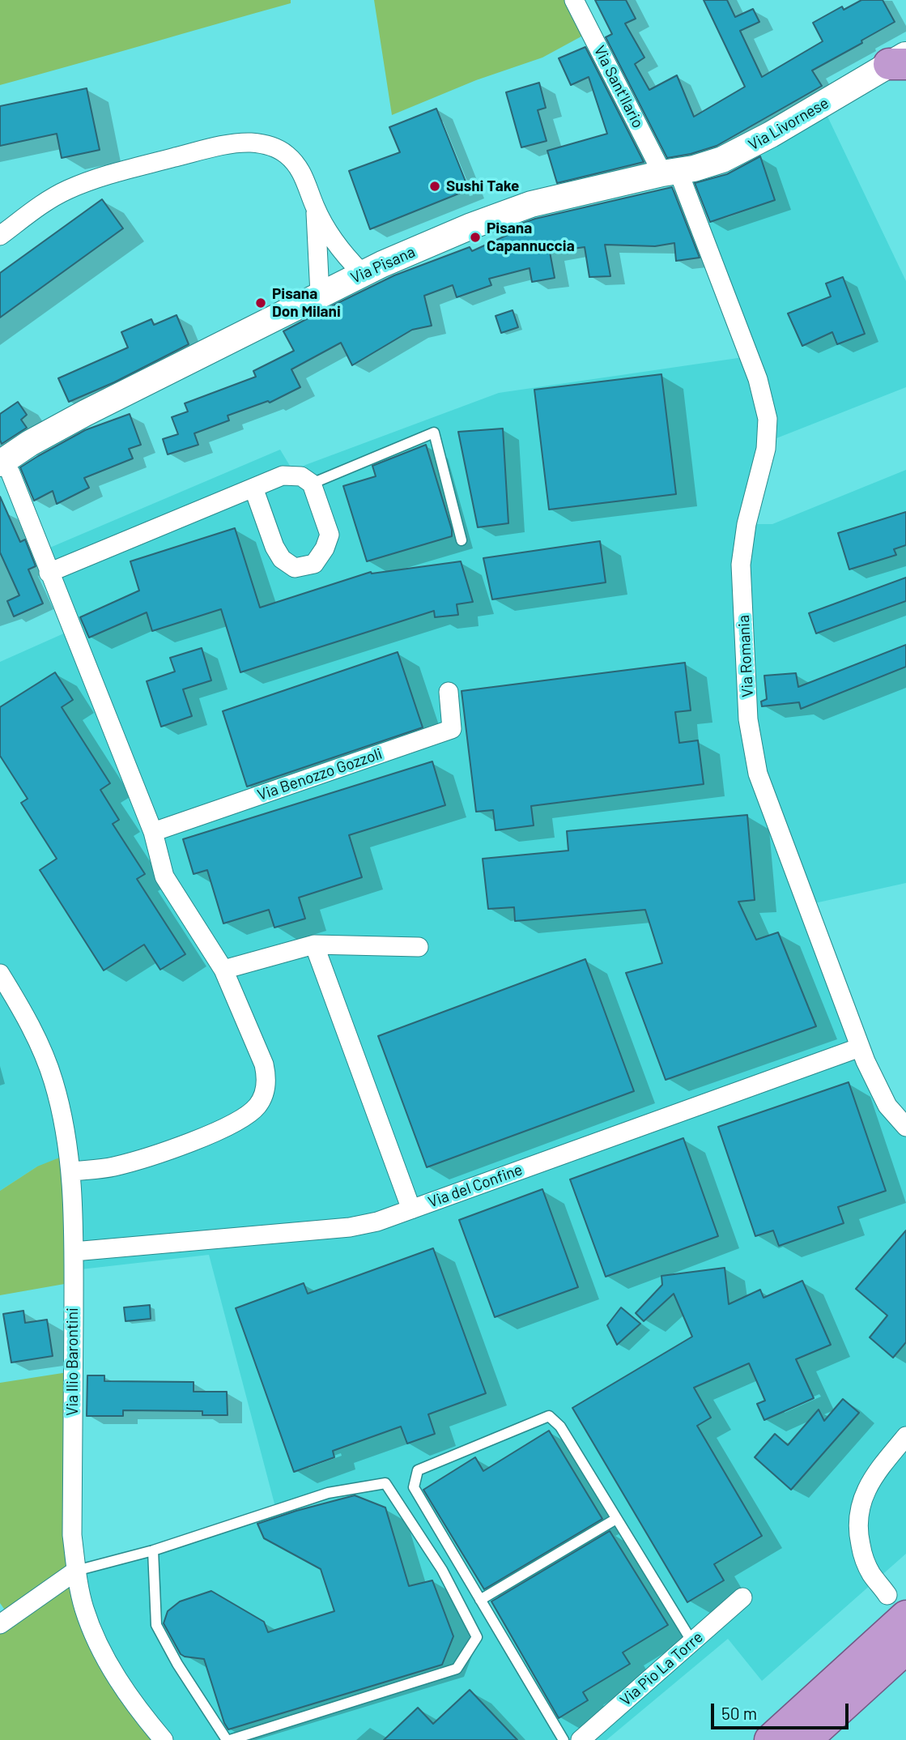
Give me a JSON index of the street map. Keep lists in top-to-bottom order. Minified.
{"streets":{"main road":["Via Livornese","Via Pisana"],"street":["Via Sant'Ilario","Via Romania","Via Benozzo Gozzoli","Via del Confine","Via Ilio Barontini","Via Pio La Torre"]},"crossings":[["Via Sant'Ilario","Via Livornese"],["Via Sant'Ilario","Via Pisana"],["Via Sant'Ilario","Via Romania"],["Via Livornese","Via Pisana"],["Via Livornese","Via Romania"],["Via Pisana","Via Romania"],["Via Romania","Via del Confine"],["Via del Confine","Via Ilio Barontini"]],"places":["Sushi Take","Pisana Capannuccia","Pisana Don Milani"],"scale_bar":"50 m"}
